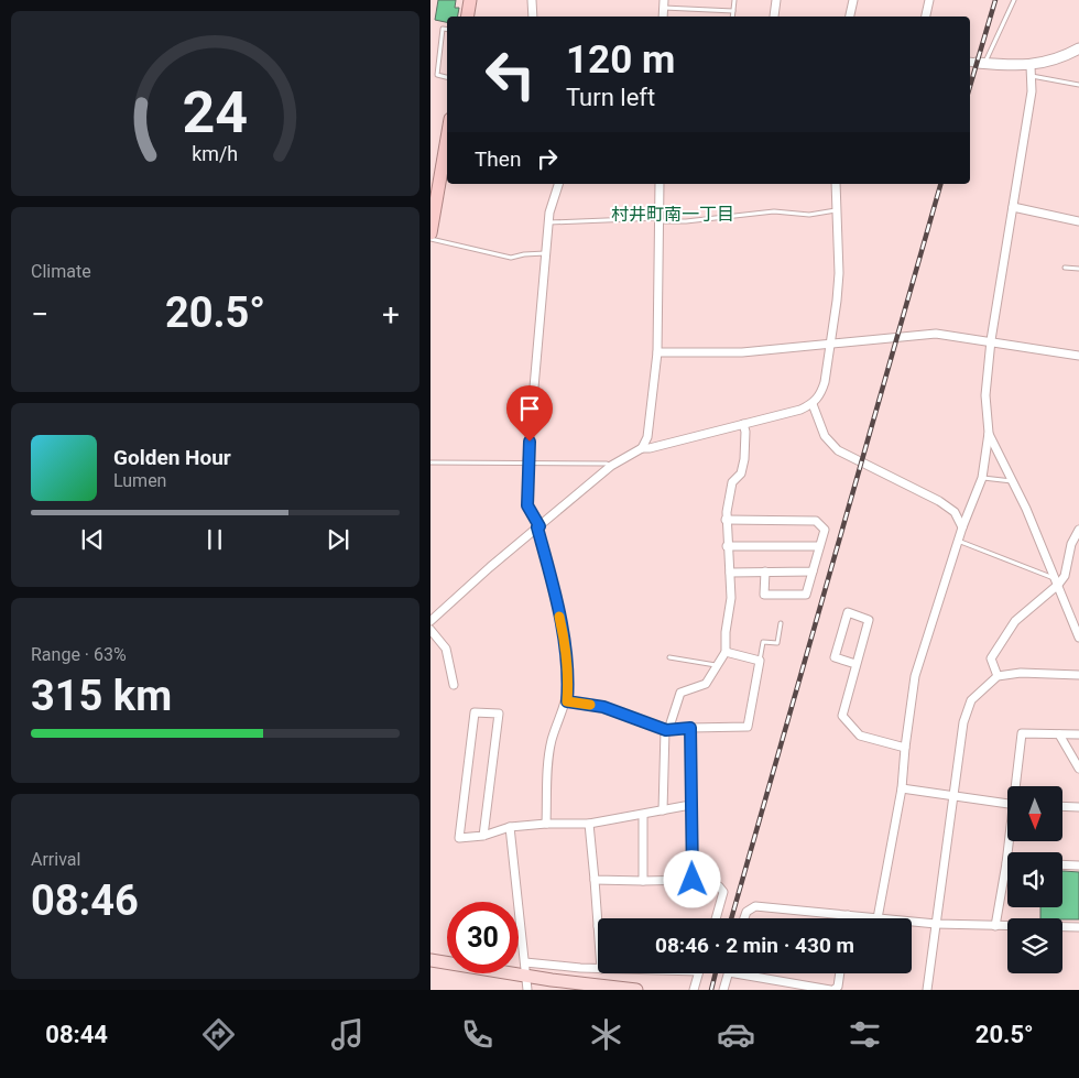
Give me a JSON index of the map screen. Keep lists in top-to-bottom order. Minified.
{"districts":["村井町南一丁目"],"north":"bottom","page":{"turn":["120 m","Turn left"],"then":"Then","tile":["Climate",["Range · 63%","315 km"],["Arrival","08:46"]],"heat":["−","20.5°","+"],"song":["Golden Hour","Lumen"],"limit":"30","trip":"08:46 · 2 min · 430 m","tabs":["08:44","20.5°"],"gauge":["24","km/h"]}}
